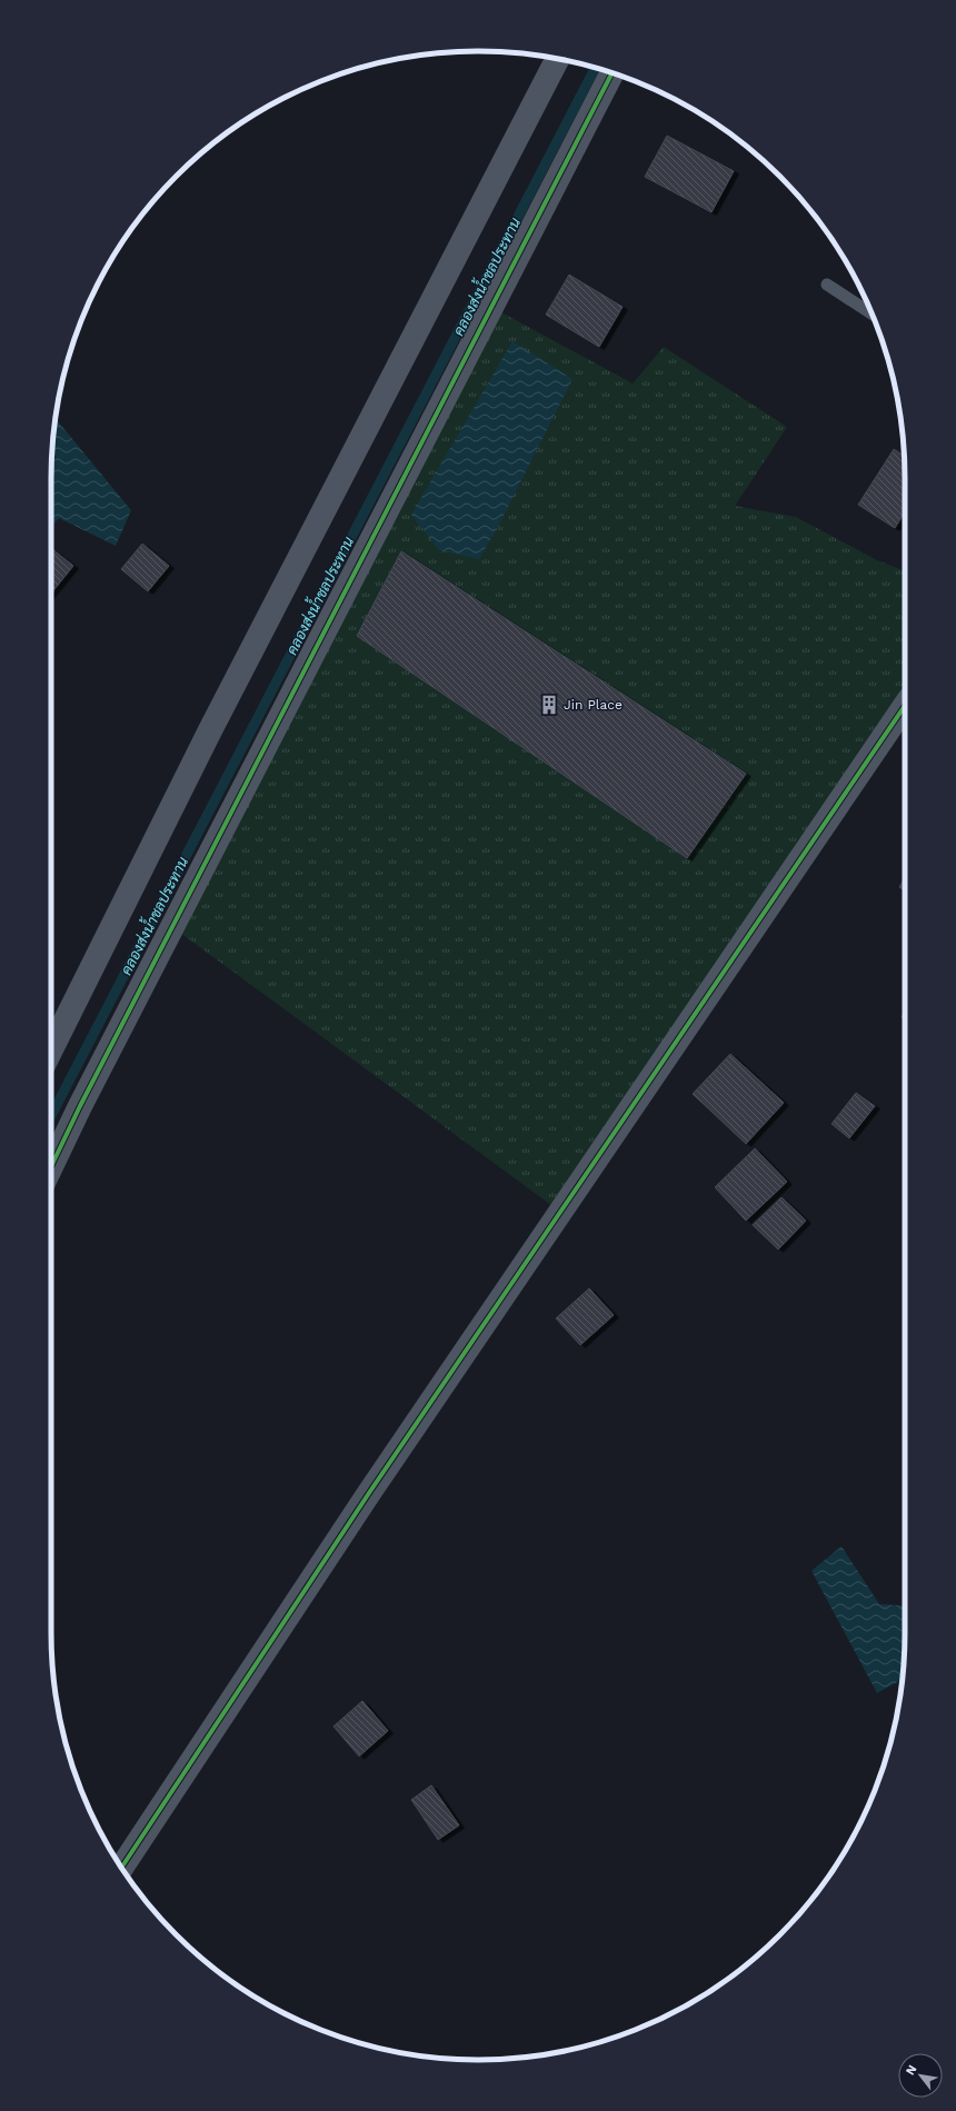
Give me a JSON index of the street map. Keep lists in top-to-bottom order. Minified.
{"water":["คลองส่งน้ำชลประทาน"],"places":{"building":["Jin Place"]},"north":"top left"}
